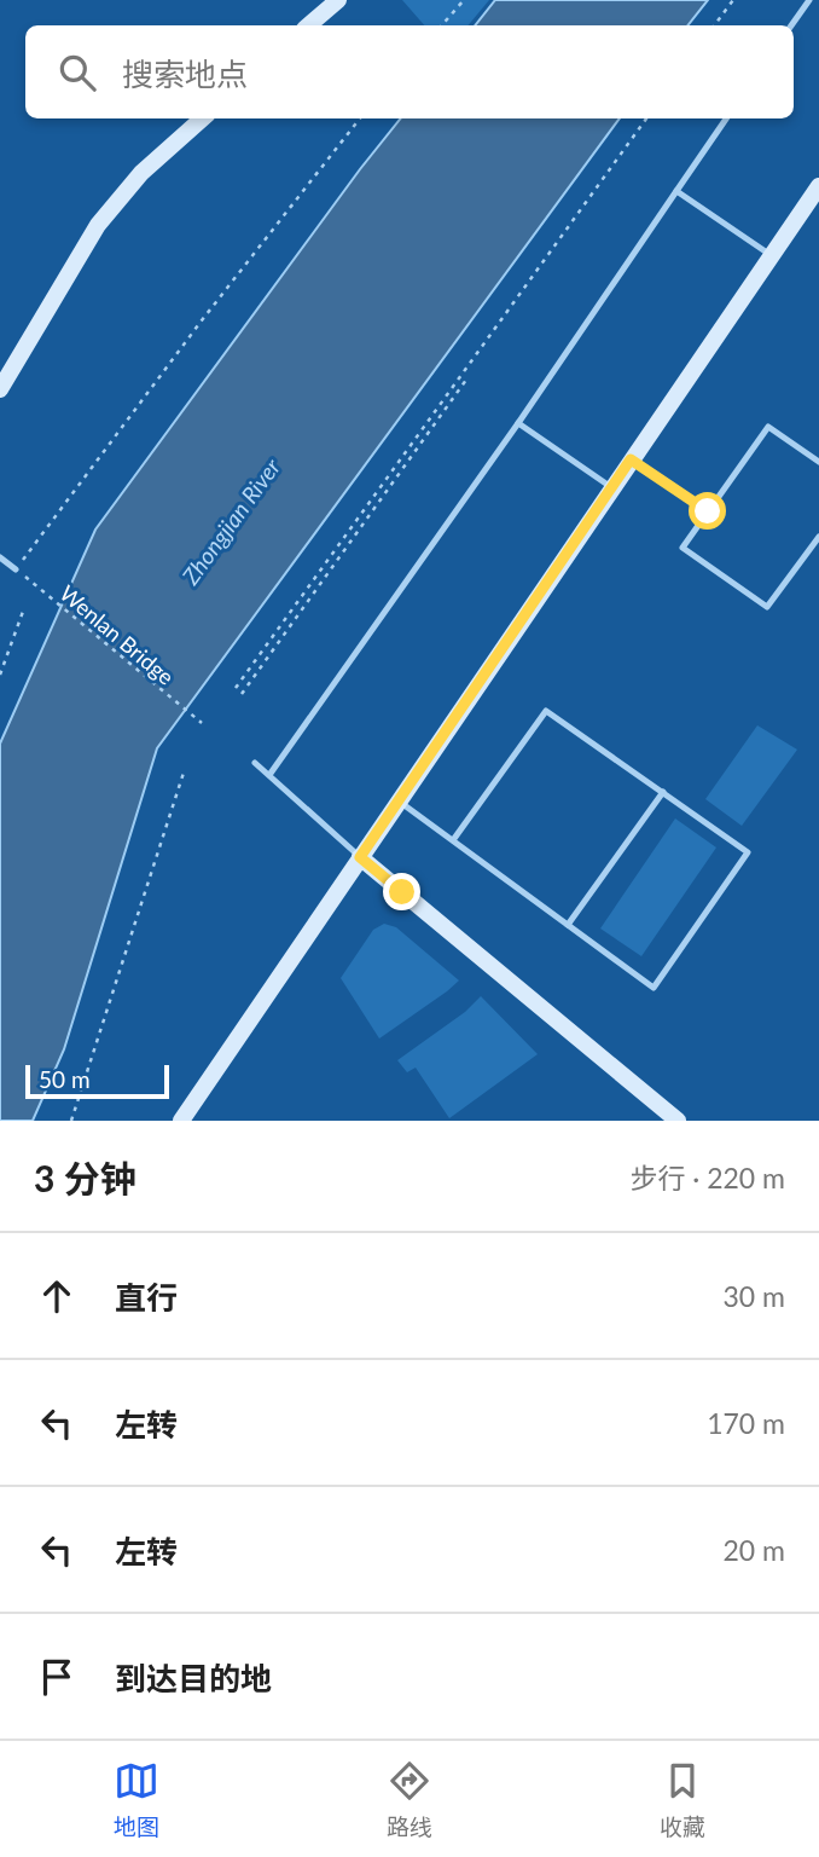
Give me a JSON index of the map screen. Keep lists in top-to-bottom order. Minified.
{"streets":{"path":["Wenlan Bridge"]},"water":["Zhongjian River"],"scale_bar":"50 m","page":{"search":"搜索地点","scale":"50 m","heading":["3 分钟","步行 · 220 m"],"list":[["直行","30 m"],["左转","170 m"],["左转","20 m"],"到达目的地"],"nav":["地图","路线","收藏"]}}
